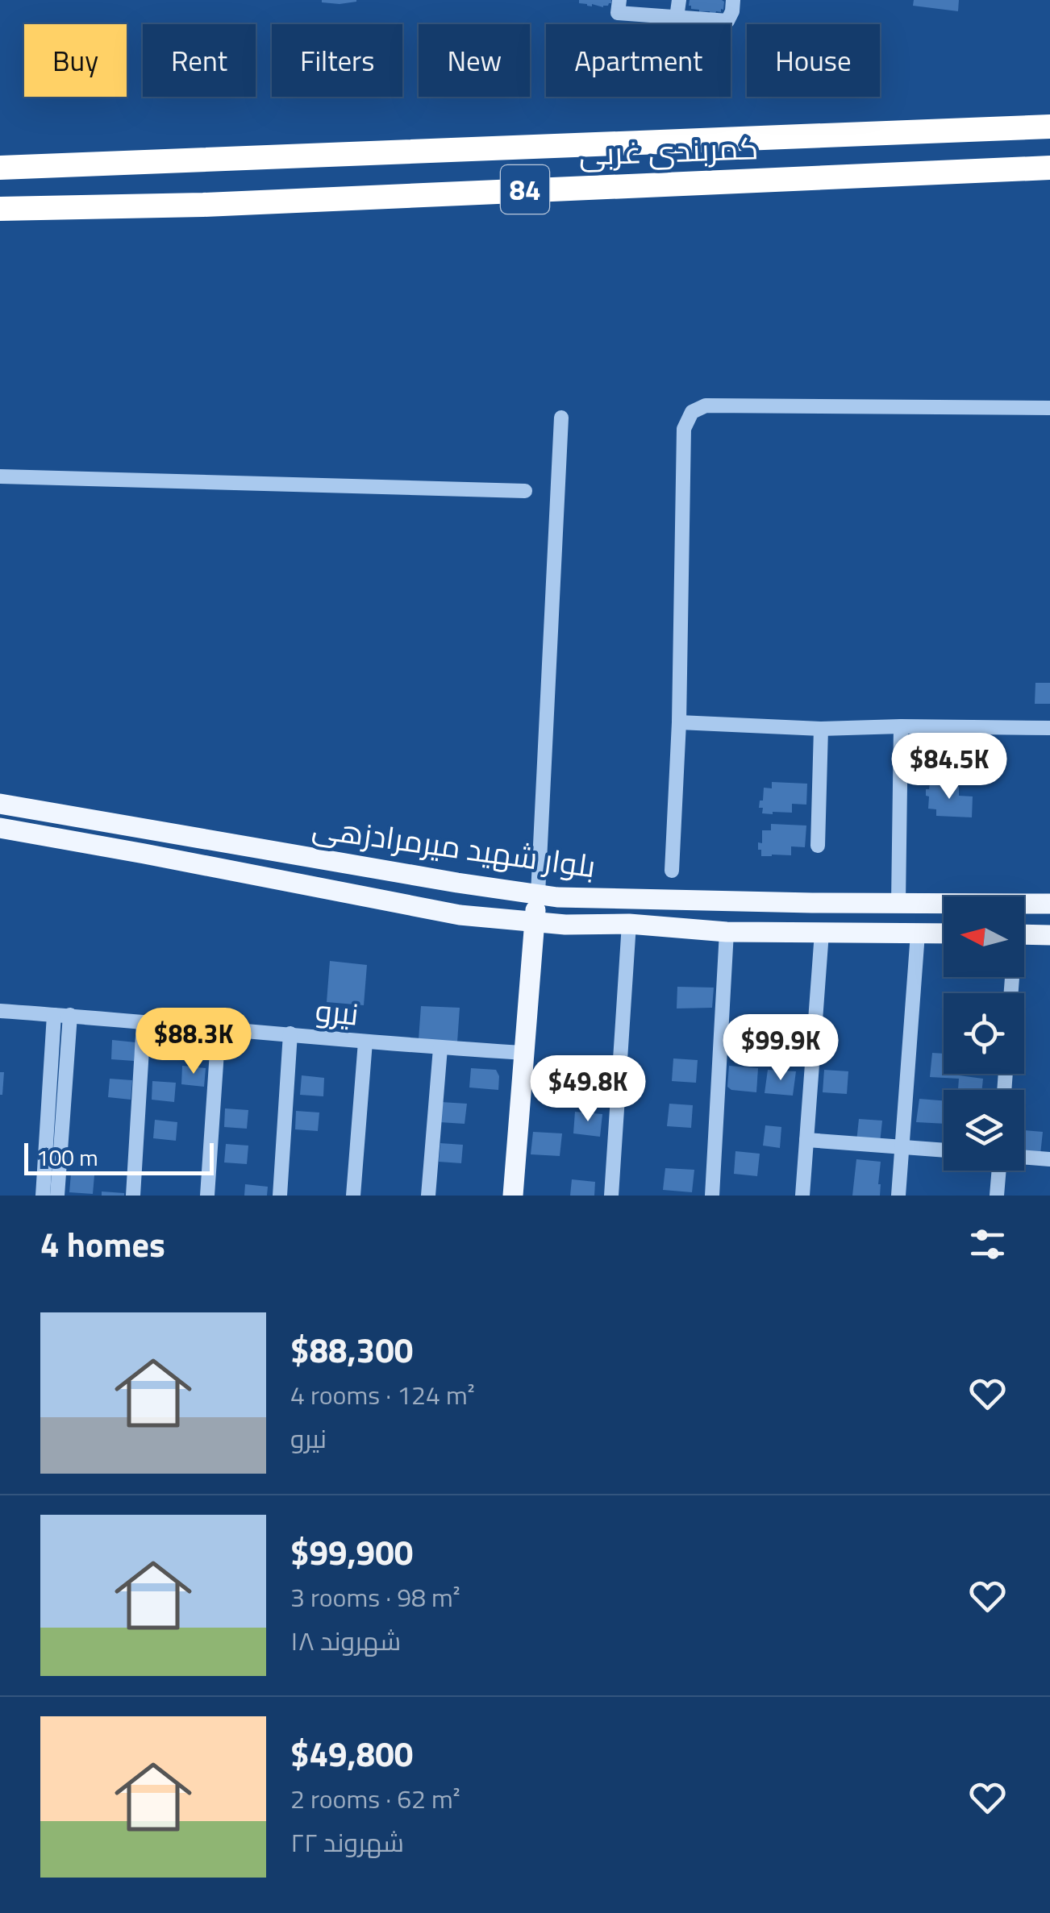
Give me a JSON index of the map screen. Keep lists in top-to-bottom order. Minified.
{"streets":{"highway":["کمربندی غربی","84"],"main road":["بلوار شهید میرمرادزهی"],"street":["نیرو"]},"scale_bar":"100 m","north":"left","page":{"chip":["Buy","Rent","Filters","New","Apartment","House"],"price":["$84.5K","$88.3K","$99.9K","$49.8K"],"scale":"100 m","heading":"4 homes","list":[{"name":"$88,300","note":"4 rooms · 124 m² · نیرو"},{"name":"$99,900","note":"3 rooms · 98 m² · شهروند ۱۸"},{"name":"$49,800","note":"2 rooms · 62 m² · شهروند ۲۲"}]}}
